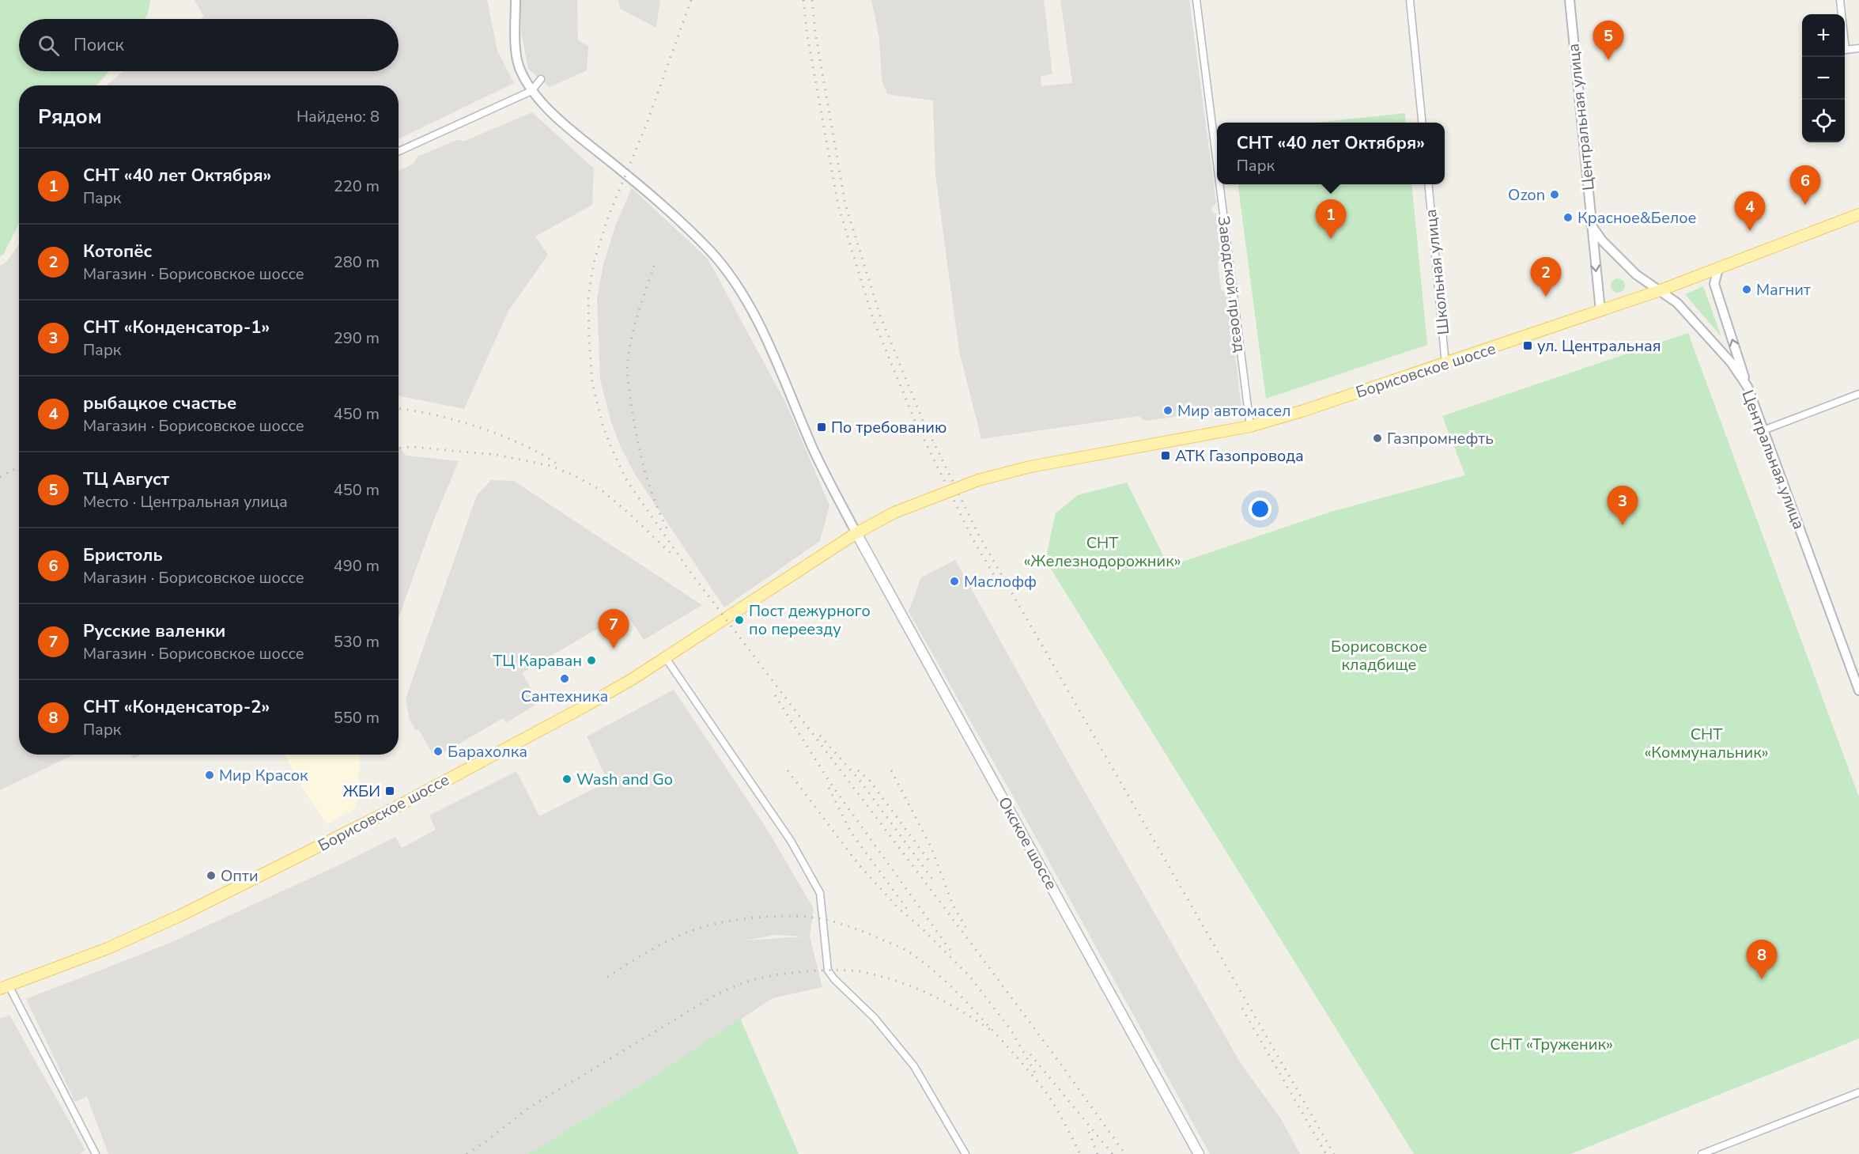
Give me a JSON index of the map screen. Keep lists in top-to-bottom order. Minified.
{"streets":{"main road":["Борисовское шоссе","Окское шоссе"],"street":["Центральная улица","Школьная улица","Заводской проезд"]},"crossings":[["Центральная улица","Борисовское шоссе"],["Школьная улица","Борисовское шоссе"],["Заводской проезд","Борисовское шоссе"],["Борисовское шоссе","Окское шоссе"]],"parks":["СНТ «Железнодорожник»","Борисовское кладбище","СНТ «Коммунальник»","СНТ «Труженик»"],"places":{"other":["Ozon","Красное&Белое","Магнит","Мир автомасел","Газпромнефть","Маслофф","Пост дежурного по переезду","ТЦ Караван","Сантехника","Барахолка","Мир Красок","Wash and Go","Опти"],"transit":["ул. Центральная","По требованию","АТК Газопровода","ЖБИ"]},"page":{"map_buttons":["+","−"],"search":"Поиск","pins":["5","6","4","1","2","3","7","8"],"heading":["Рядом","Найдено: 8"],"popup":["СНТ «40 лет Октября»","Парк"],"list":[{"mark":"1","name":"СНТ «40 лет Октября»","note":"Парк","value":"220 m"},{"mark":"2","name":"Котопёс","note":"Магазин · Борисовское шоссе","value":"280 m"},{"mark":"3","name":"СНТ «Конденсатор-1»","note":"Парк","value":"290 m"},{"mark":"4","name":"рыбацкое счастье","note":"Магазин · Борисовское шоссе","value":"450 m"},{"mark":"5","name":"ТЦ Август","note":"Место · Центральная улица","value":"450 m"},{"mark":"6","name":"Бристоль","note":"Магазин · Борисовское шоссе","value":"490 m"},{"mark":"7","name":"Русские валенки","note":"Магазин · Борисовское шоссе","value":"530 m"},{"mark":"8","name":"СНТ «Конденсатор-2»","note":"Парк","value":"550 m"}]}}
